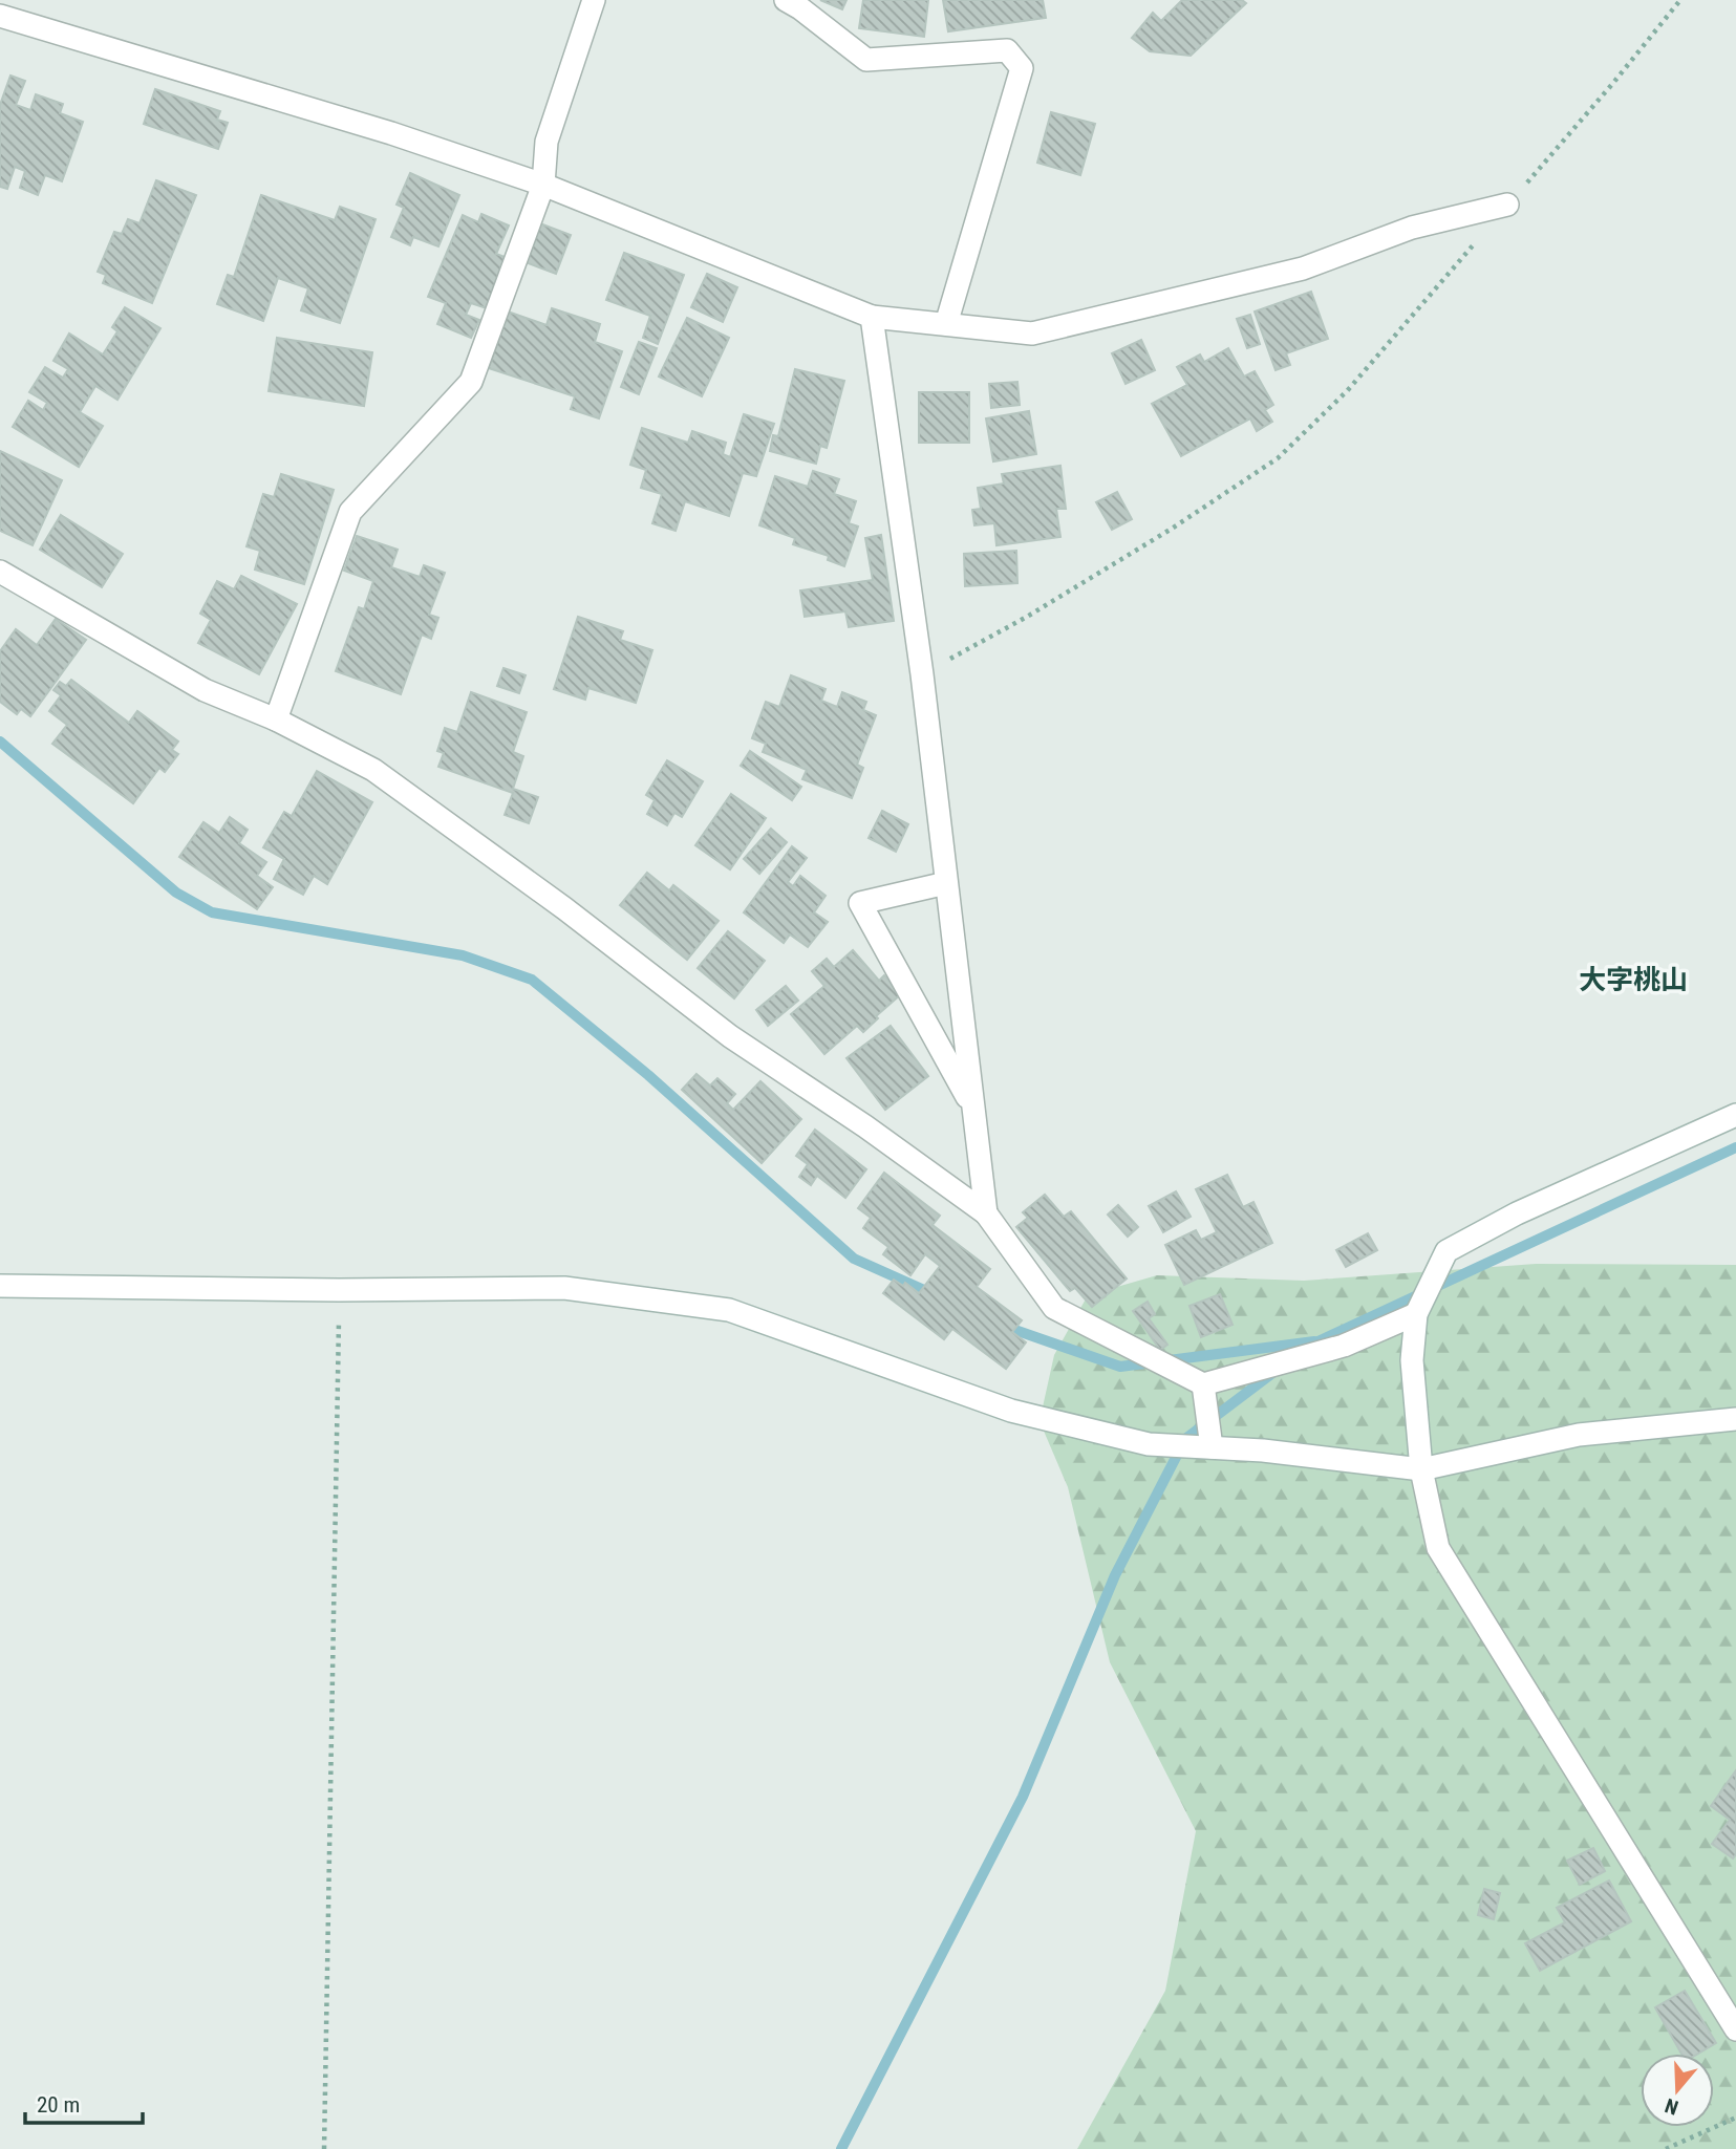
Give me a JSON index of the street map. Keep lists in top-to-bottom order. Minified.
{"districts":["大字桃山"],"scale_bar":"20 m","north":"bottom"}
